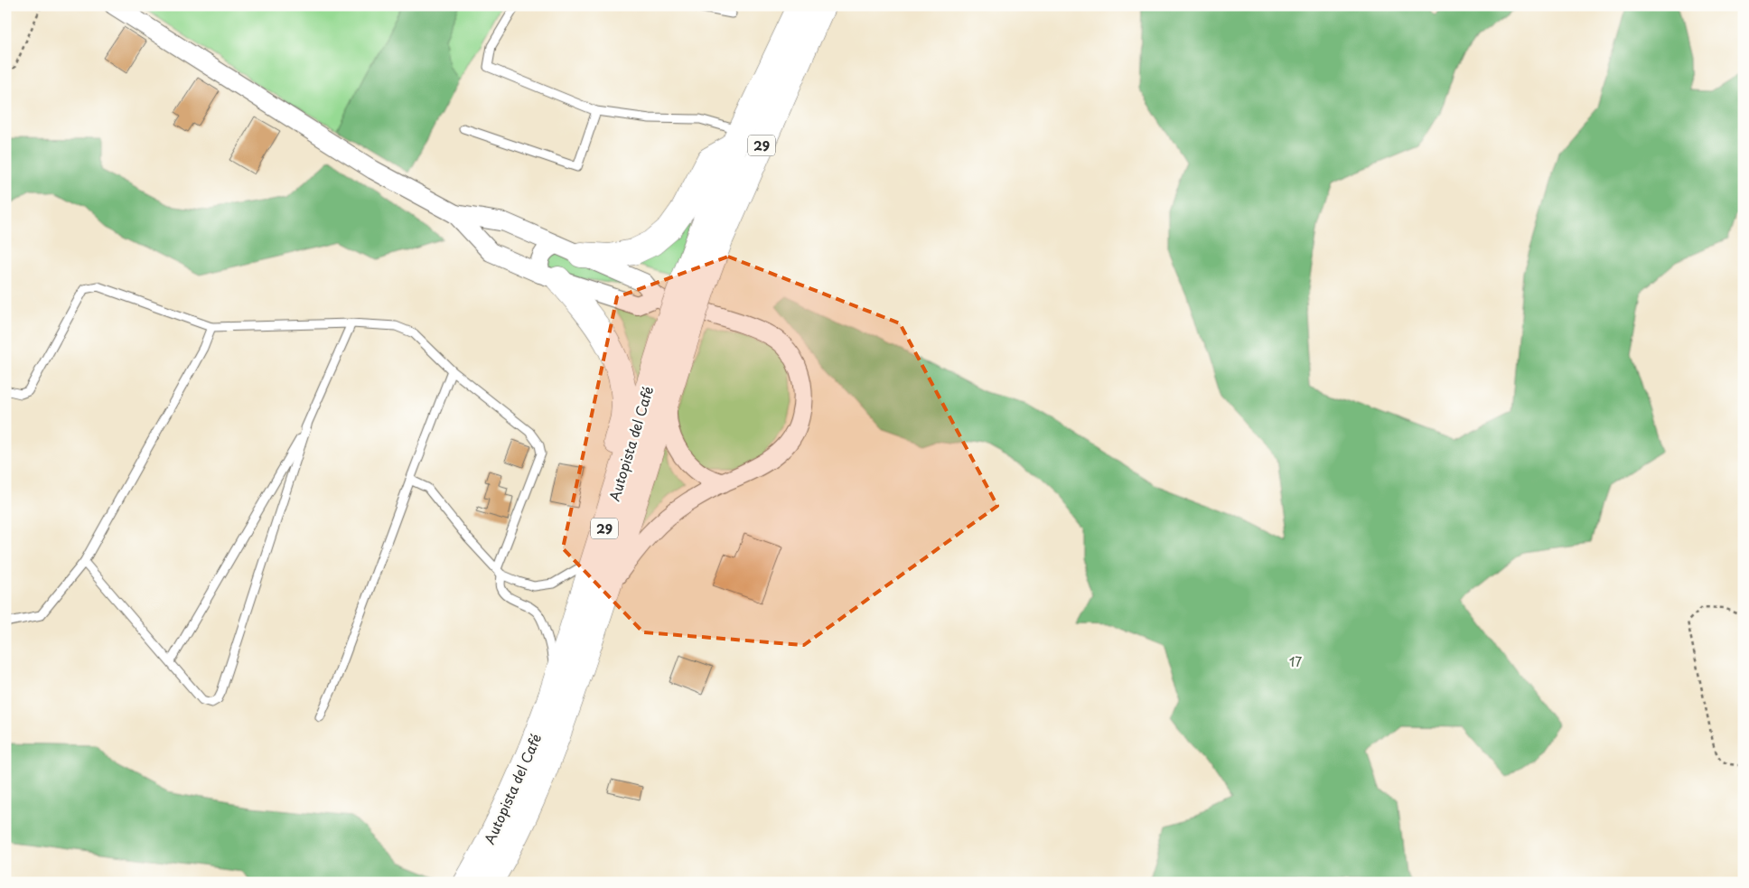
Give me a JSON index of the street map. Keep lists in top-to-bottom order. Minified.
{"streets":{"highway":["29","Autopista del Café"]},"parks":["17"]}
